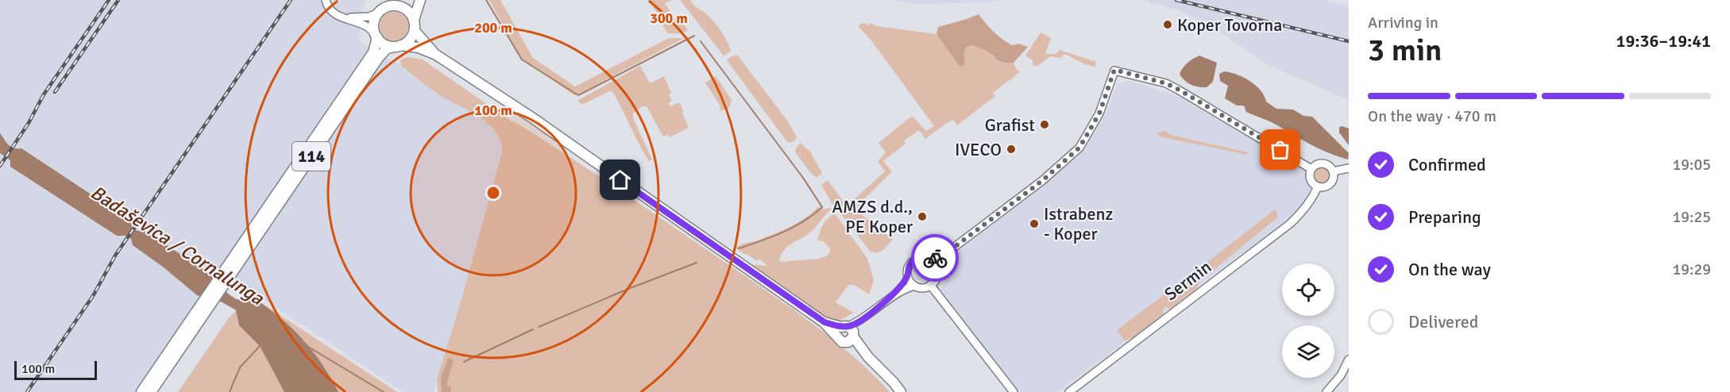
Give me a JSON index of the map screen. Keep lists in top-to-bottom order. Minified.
{"streets":{"main road":["114"],"street":["Sermin"]},"water":["Badaševica / Cornalunga"],"places":["Koper Tovorna","Grafist","IVECO","AMZS d.d., PE Koper","Istrabenz - Koper"],"scale_bar":"100 m","page":{"heading":["3 min","Arriving in","19:36–19:41"],"bar":"On the way · 470 m","list":[["Confirmed","19:05"],["Preparing","19:25"],["On the way","19:29"],"Delivered"],"scale":"100 m"},"rings":["300 m","200 m","100 m"]}
